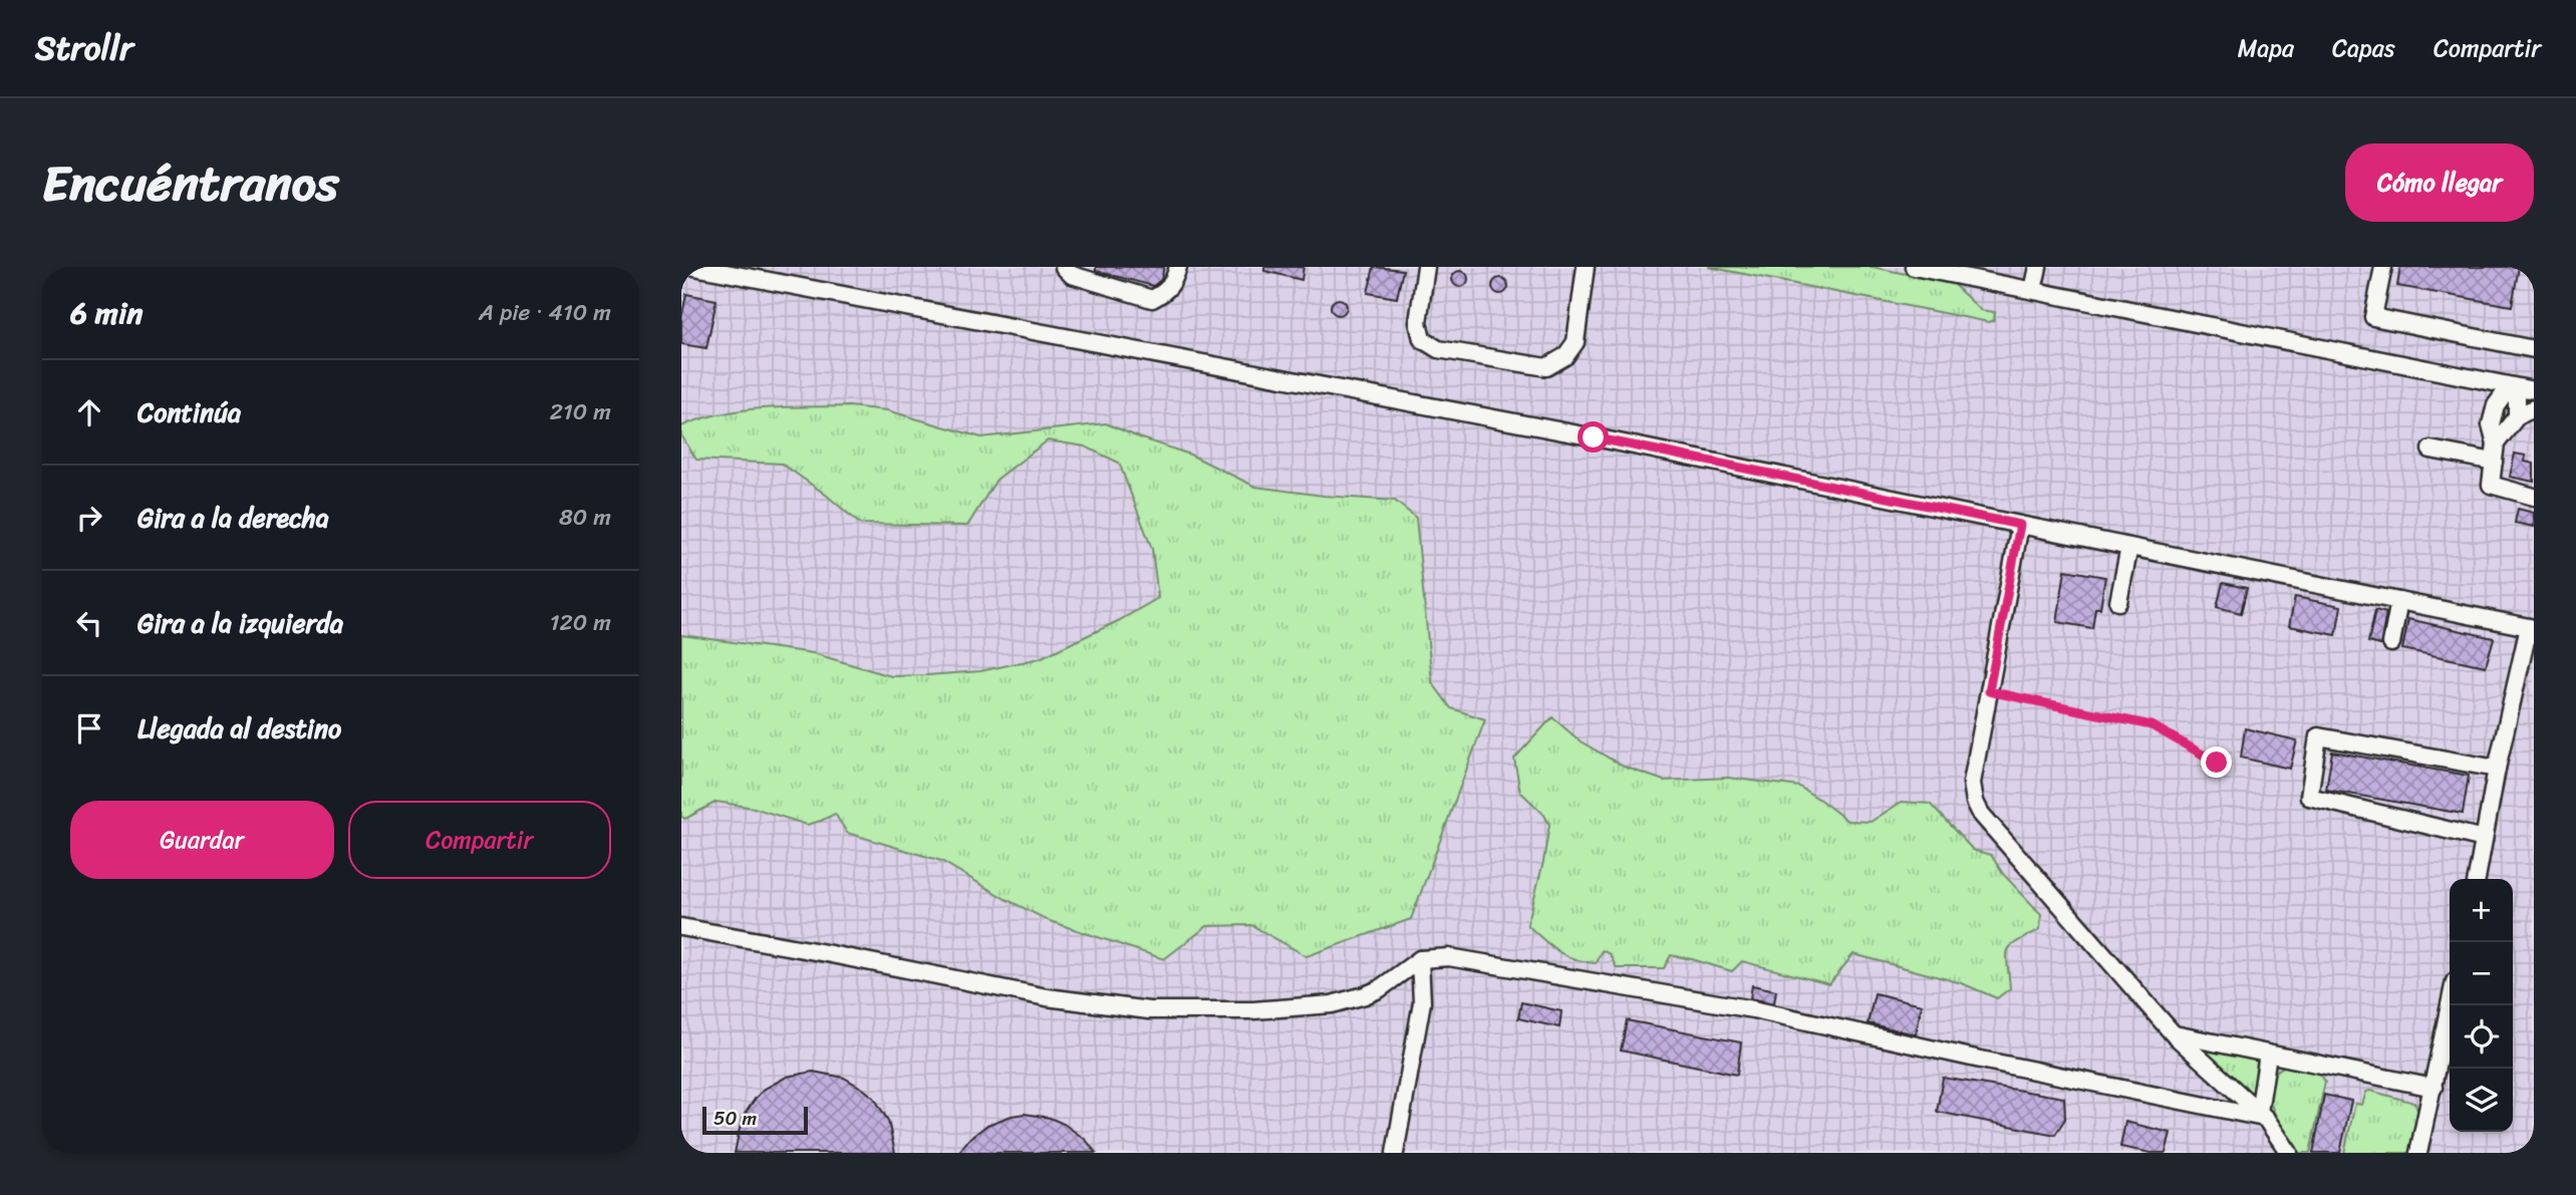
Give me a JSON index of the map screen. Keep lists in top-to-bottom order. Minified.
{"scale_bar":"50 m","page":{"header":"Strollr","nav":["Mapa","Capas","Compartir"],"title":"Encuéntranos","buttons":["Cómo llegar",["Guardar","Compartir"]],"heading":["6 min","A pie · 410 m"],"list":[["Continúa","210 m"],["Gira a la derecha","80 m"],["Gira a la izquierda","120 m"],"Llegada al destino"],"map_buttons":["+","−"],"scale":"50 m"}}
